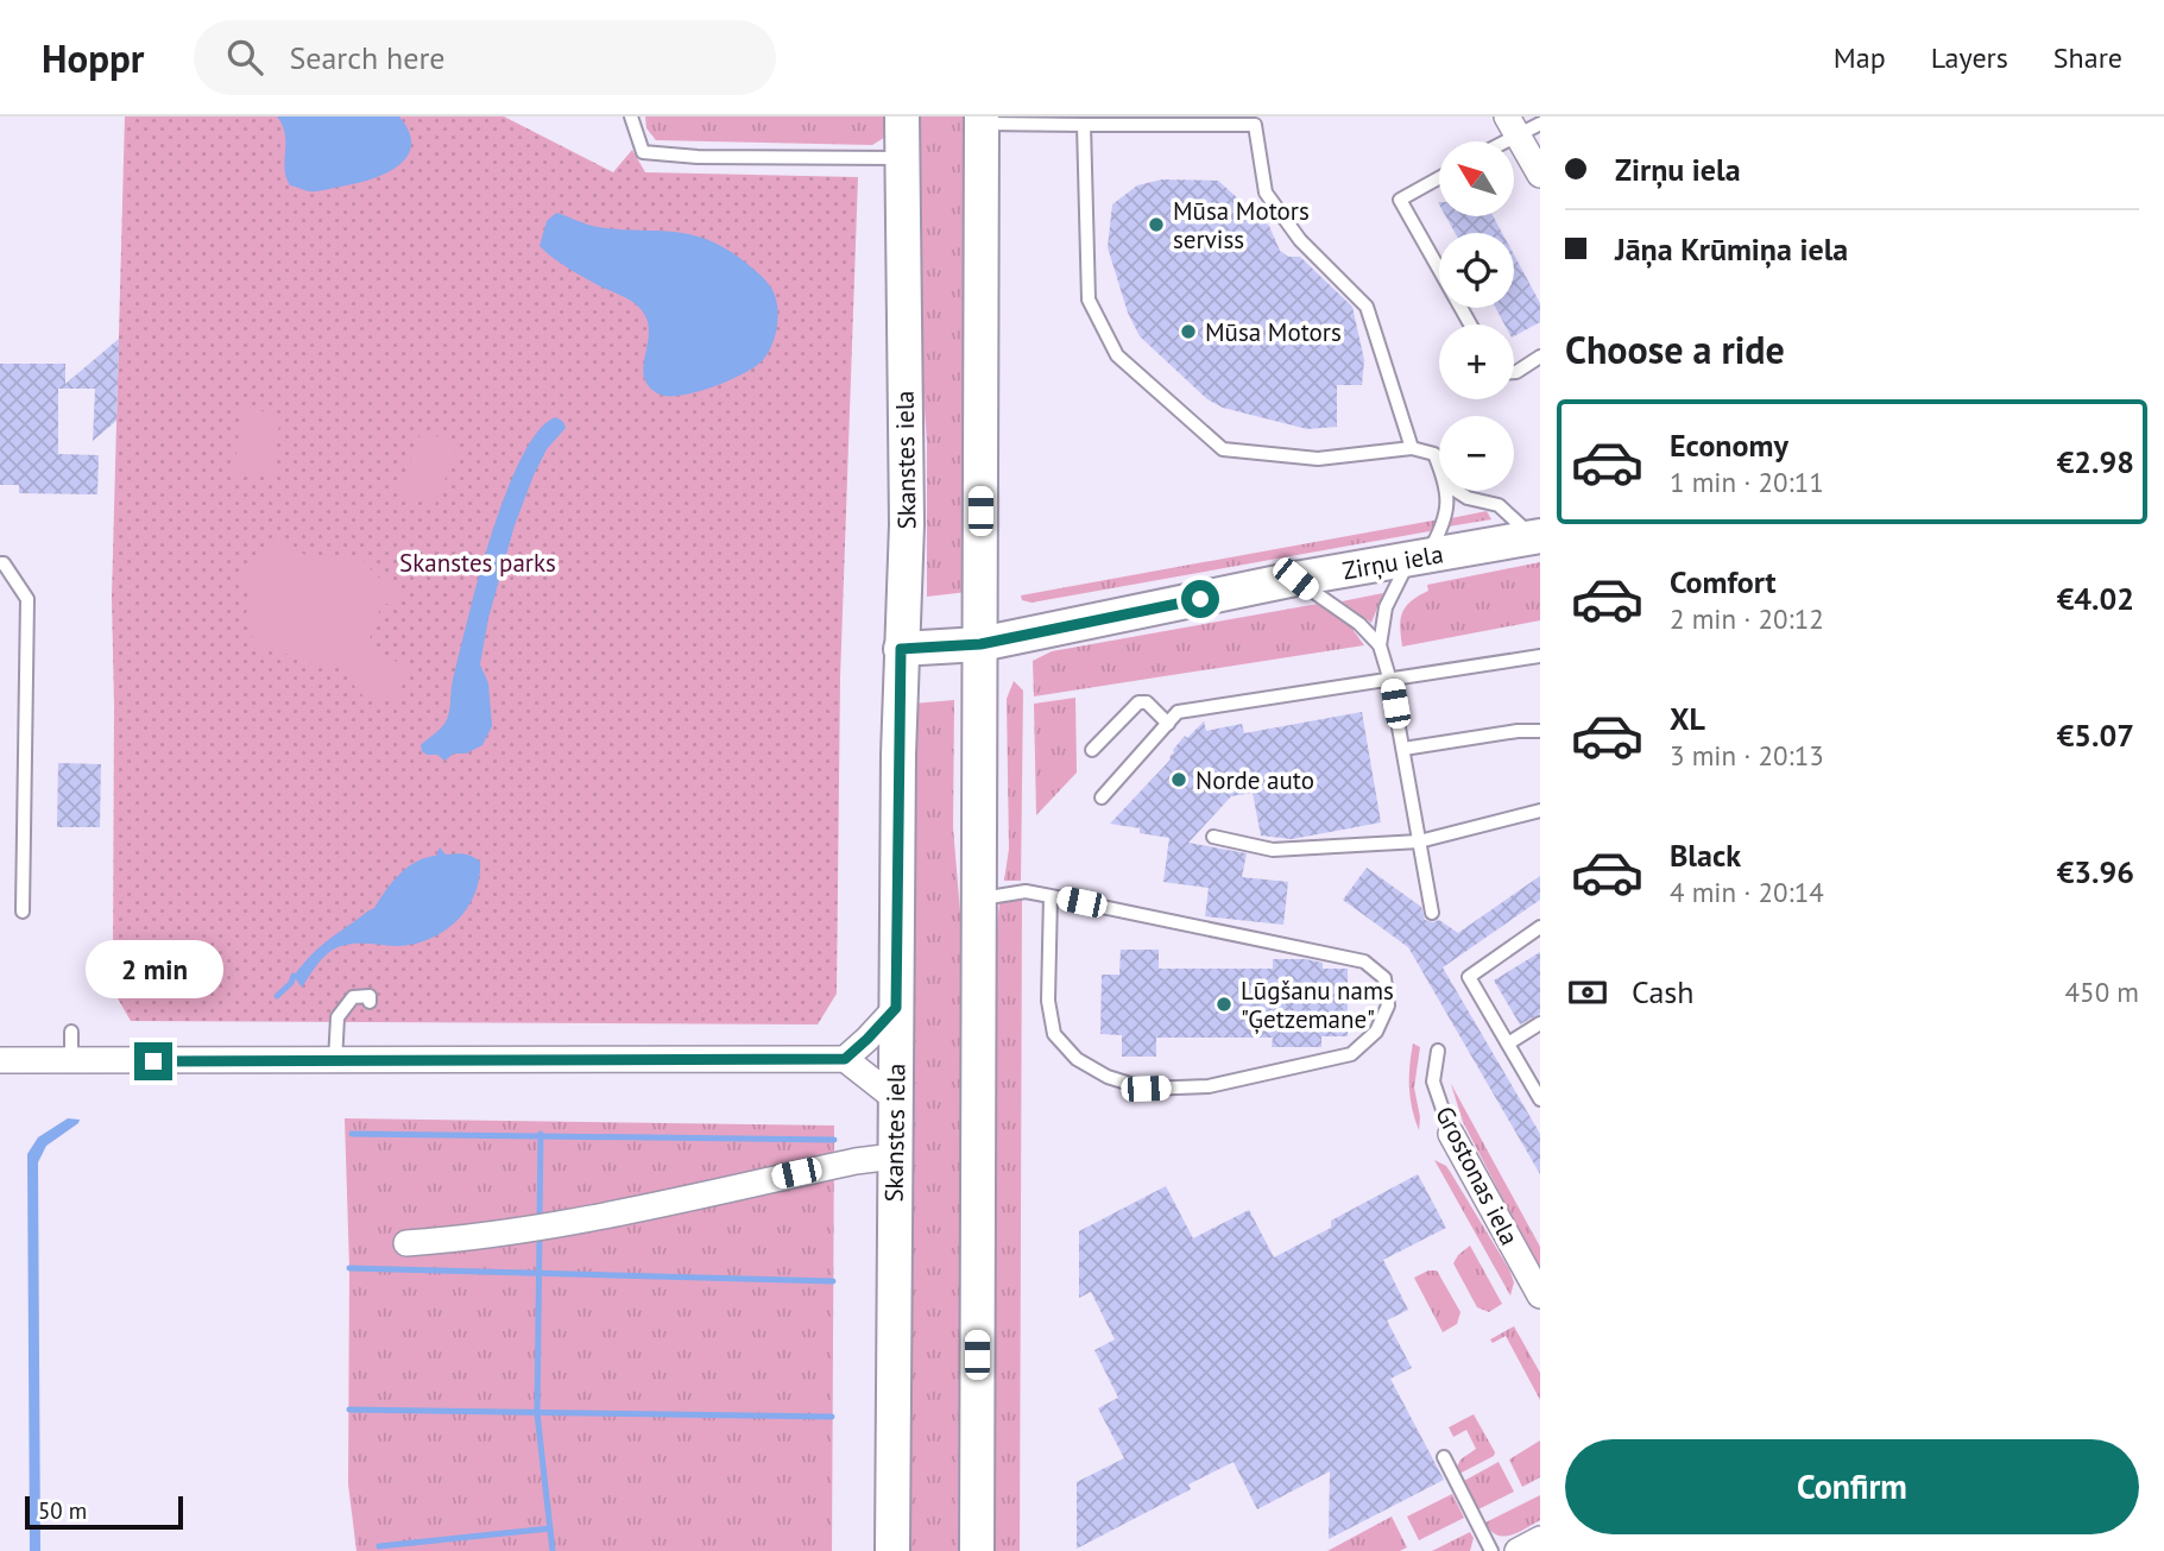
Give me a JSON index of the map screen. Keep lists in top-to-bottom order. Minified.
{"streets":{"main road":["Skanstes iela","Zirņu iela"],"street":["Grostonas iela"]},"crossings":[["Skanstes iela","Zirņu iela"]],"parks":["Skanstes parks"],"places":["Mūsa Motors serviss","Mūsa Motors","Norde auto","Lūgšanu nams \"Ģetzemane\""],"scale_bar":"50 m","north":"top left","page":{"header":"Hoppr","search":"Search here","nav":["Map","Layers","Share"],"banner":["Zirņu iela","Jāņa Krūmiņa iela"],"map_buttons":["+","−"],"heading":"Choose a ride","list":[{"name":"Economy","note":"1 min · 20:11","value":"€2.98"},{"name":"Comfort","note":"2 min · 20:12","value":"€4.02"},{"name":"XL","note":"3 min · 20:13","value":"€5.07"},{"name":"Black","note":"4 min · 20:14","value":"€3.96"}],"bubble":"2 min","pay":["Cash","450 m"],"buttons":"Confirm","scale":"50 m"}}
